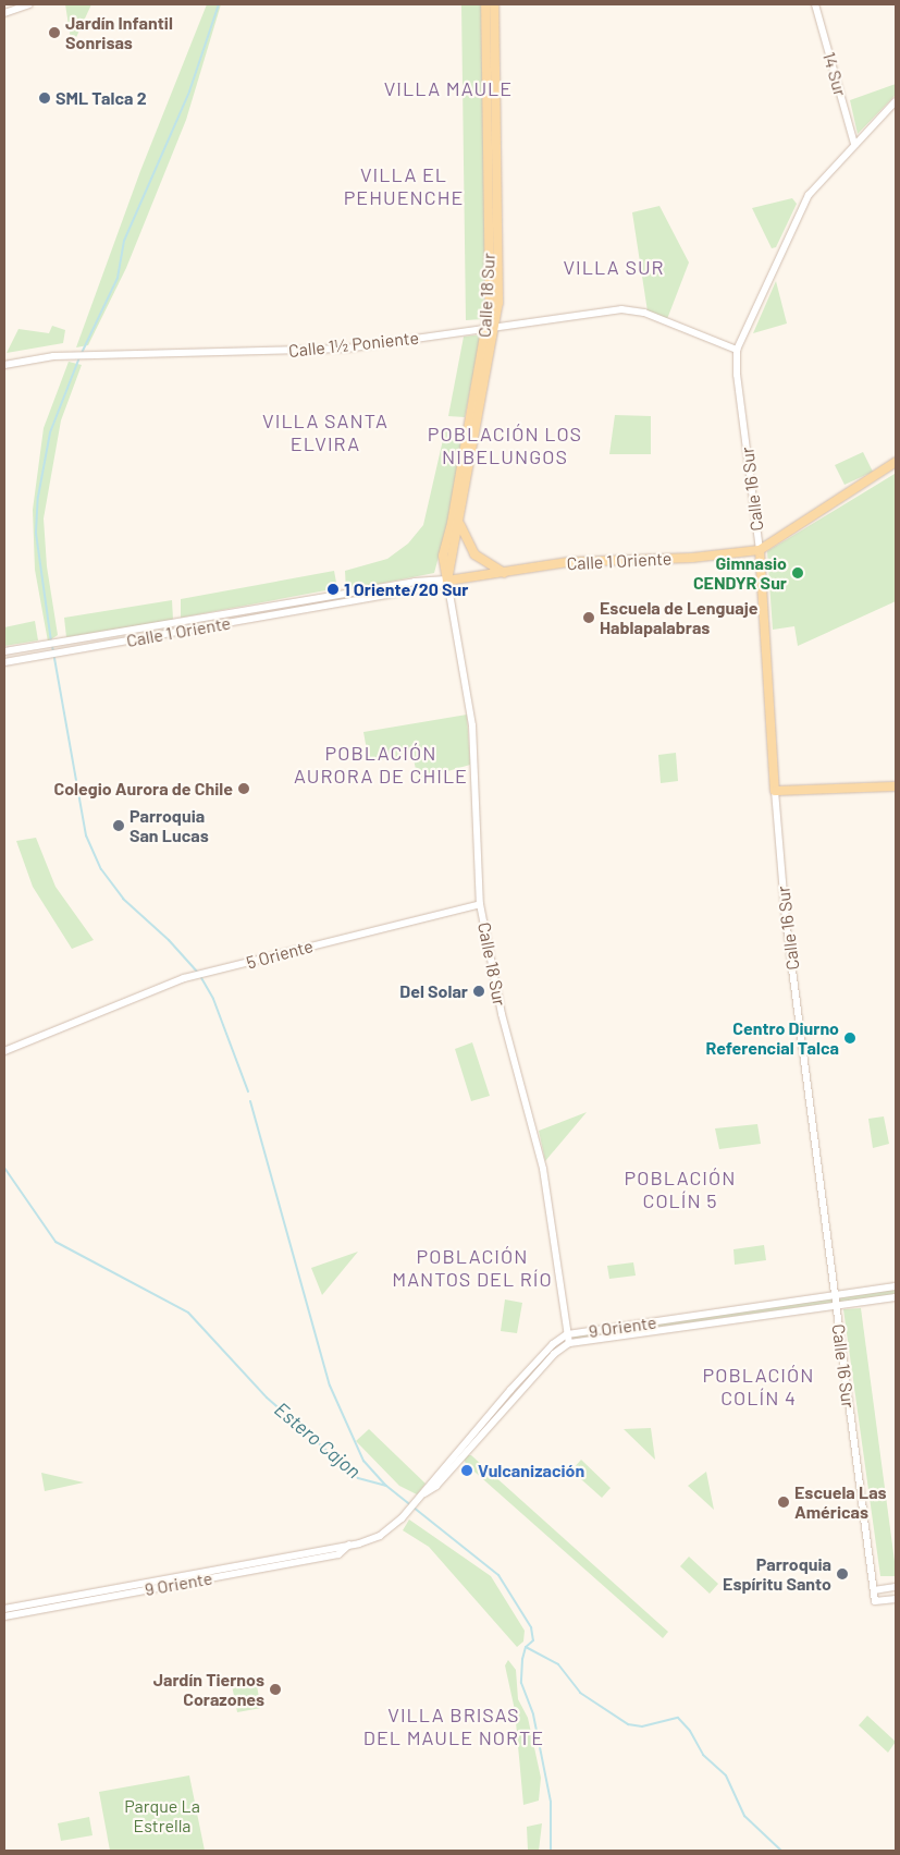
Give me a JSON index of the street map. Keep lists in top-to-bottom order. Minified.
{"streets":{"main road":["Calle 18 Sur","Calle 16 Sur","Calle 1 Oriente"],"street":["14 Sur","Calle 1½ Poniente","5 Oriente","9 Oriente"]},"crossings":[["14 Sur","Calle 16 Sur"],["Calle 18 Sur","Calle 1½ Poniente"],["Calle 18 Sur","Calle 1 Oriente"],["Calle 18 Sur","5 Oriente"],["Calle 18 Sur","9 Oriente"],["Calle 1½ Poniente","Calle 16 Sur"],["Calle 16 Sur","Calle 1 Oriente"],["Calle 16 Sur","9 Oriente"]],"districts":["VILLA MAULE","VILLA EL PEHUENCHE","VILLA SUR","VILLA SANTA ELVIRA","POBLACIÓN LOS NIBELUNGOS","POBLACIÓN AURORA DE CHILE","POBLACIÓN COLÍN 5","POBLACIÓN MANTOS DEL RÍO","POBLACIÓN COLÍN 4","VILLA BRISAS DEL MAULE NORTE"],"water":["Estero Cajon"],"parks":["Parque La Estrella"],"places":["Jardín Infantil Sonrisas","SML Talca 2","Gimnasio CENDYR Sur","1 Oriente/20 Sur","Escuela de Lenguaje Hablapalabras","Colegio Aurora de Chile","Parroquia San Lucas","Del Solar","Centro Diurno Referencial Talca","Vulcanización","Escuela Las Américas","Parroquia Espíritu Santo","Jardín Tiernos Corazones"]}
